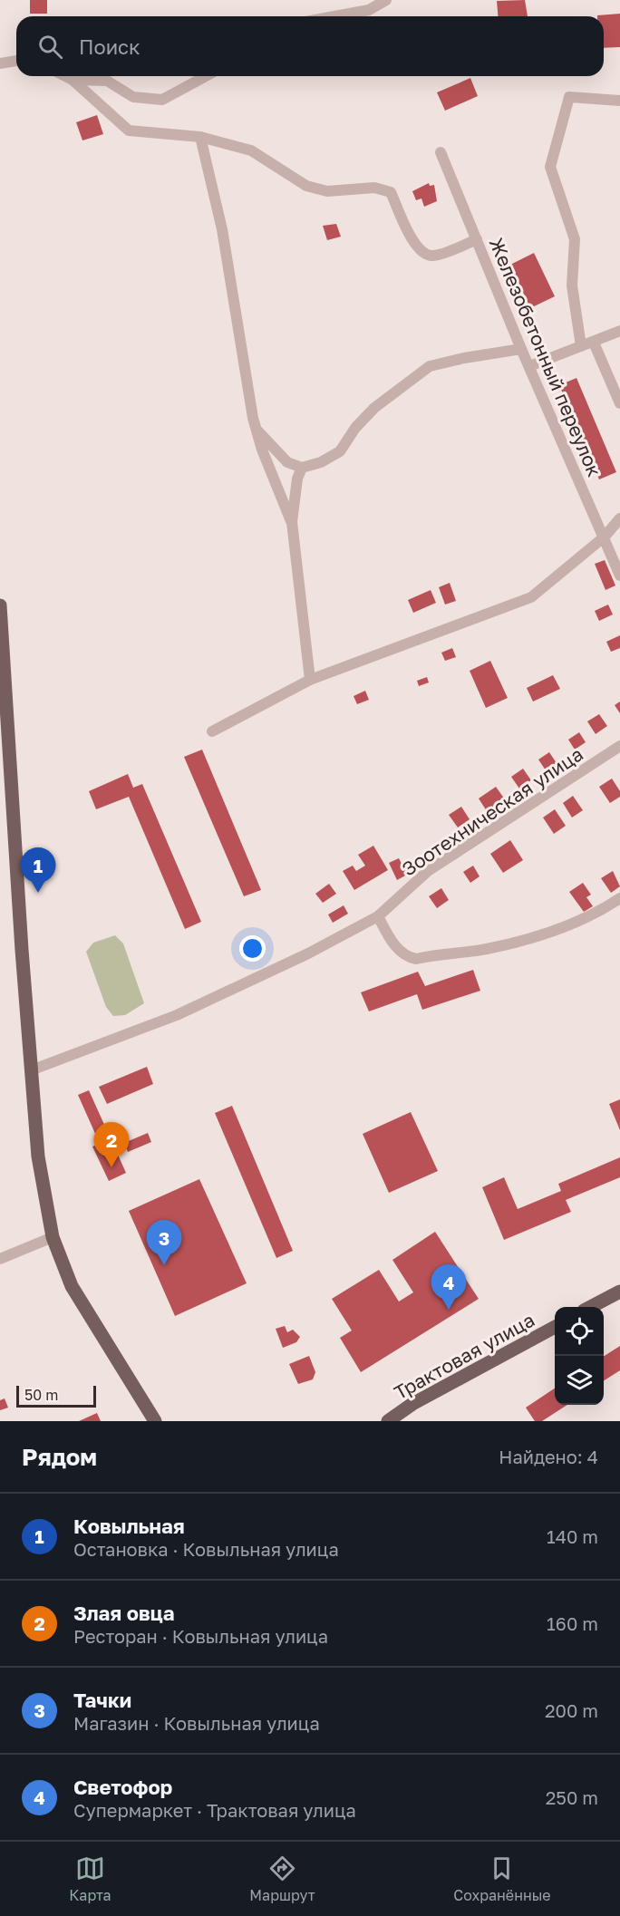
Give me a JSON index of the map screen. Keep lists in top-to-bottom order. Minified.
{"streets":{"main road":["Трактовая улица"],"street":["Железобетонный переулок","Зоотехническая улица"]},"scale_bar":"50 m","page":{"search":"Поиск","pins":["1","2","3","4"],"scale":"50 m","heading":["Рядом","Найдено: 4"],"list":[{"mark":"1","name":"Ковыльная","note":"Остановка · Ковыльная улица","value":"140 m"},{"mark":"2","name":"Злая овца","note":"Ресторан · Ковыльная улица","value":"160 m"},{"mark":"3","name":"Тачки","note":"Магазин · Ковыльная улица","value":"200 m"},{"mark":"4","name":"Светофор","note":"Супермаркет · Трактовая улица","value":"250 m"}],"nav":["Карта","Маршрут","Сохранённые"]}}
